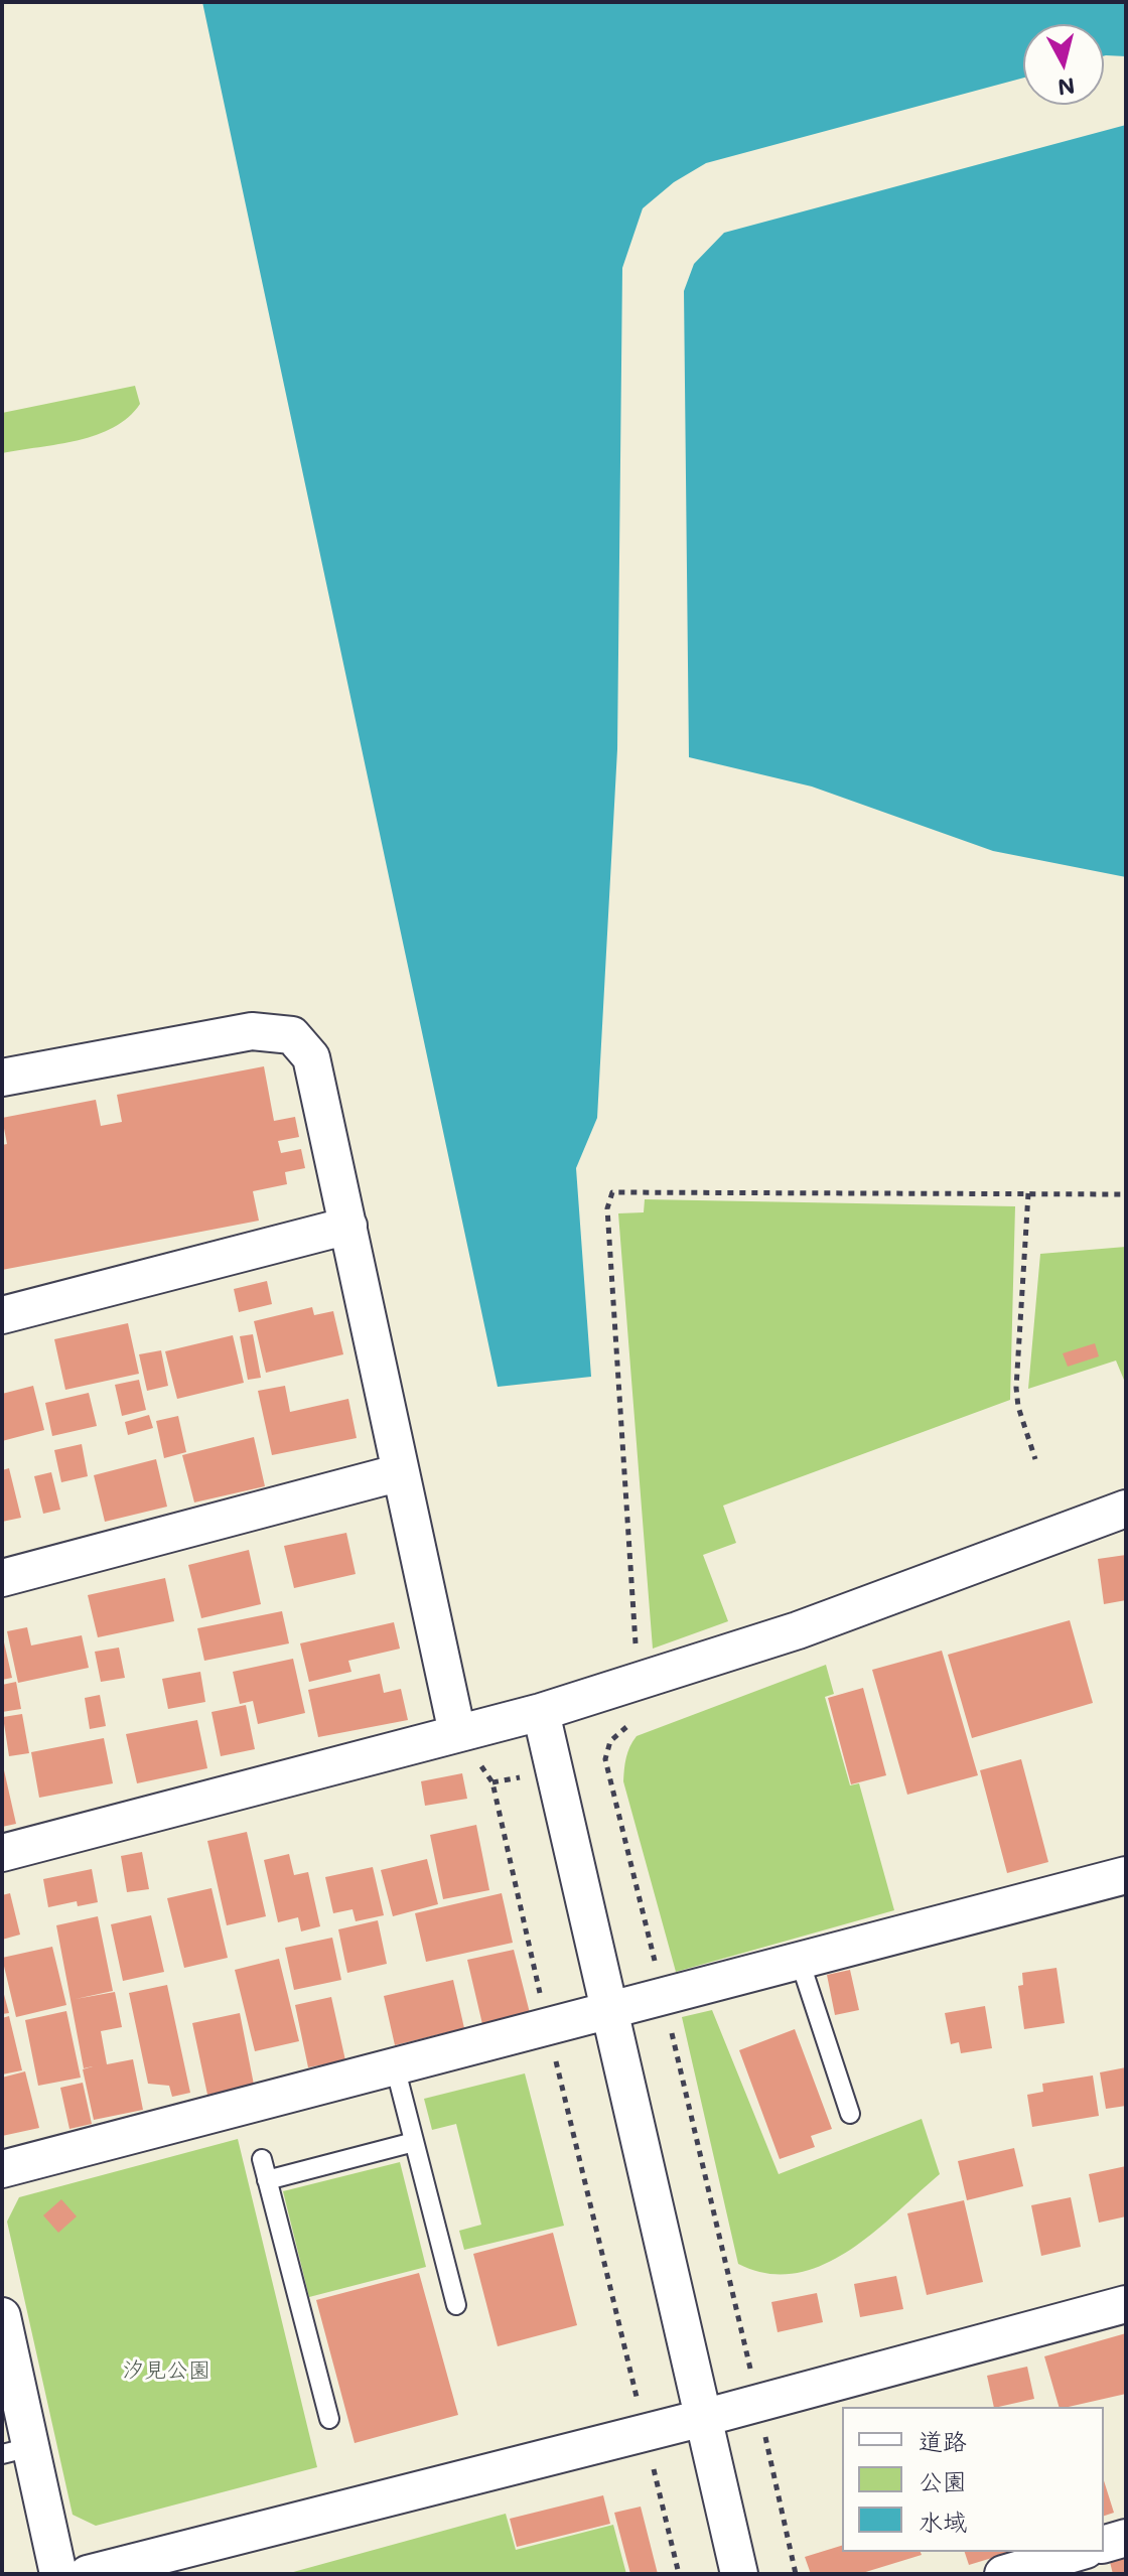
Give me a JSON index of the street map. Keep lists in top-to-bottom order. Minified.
{"parks":["汐見公園"],"legend":["道路","公園","水域"],"north":"bottom"}
